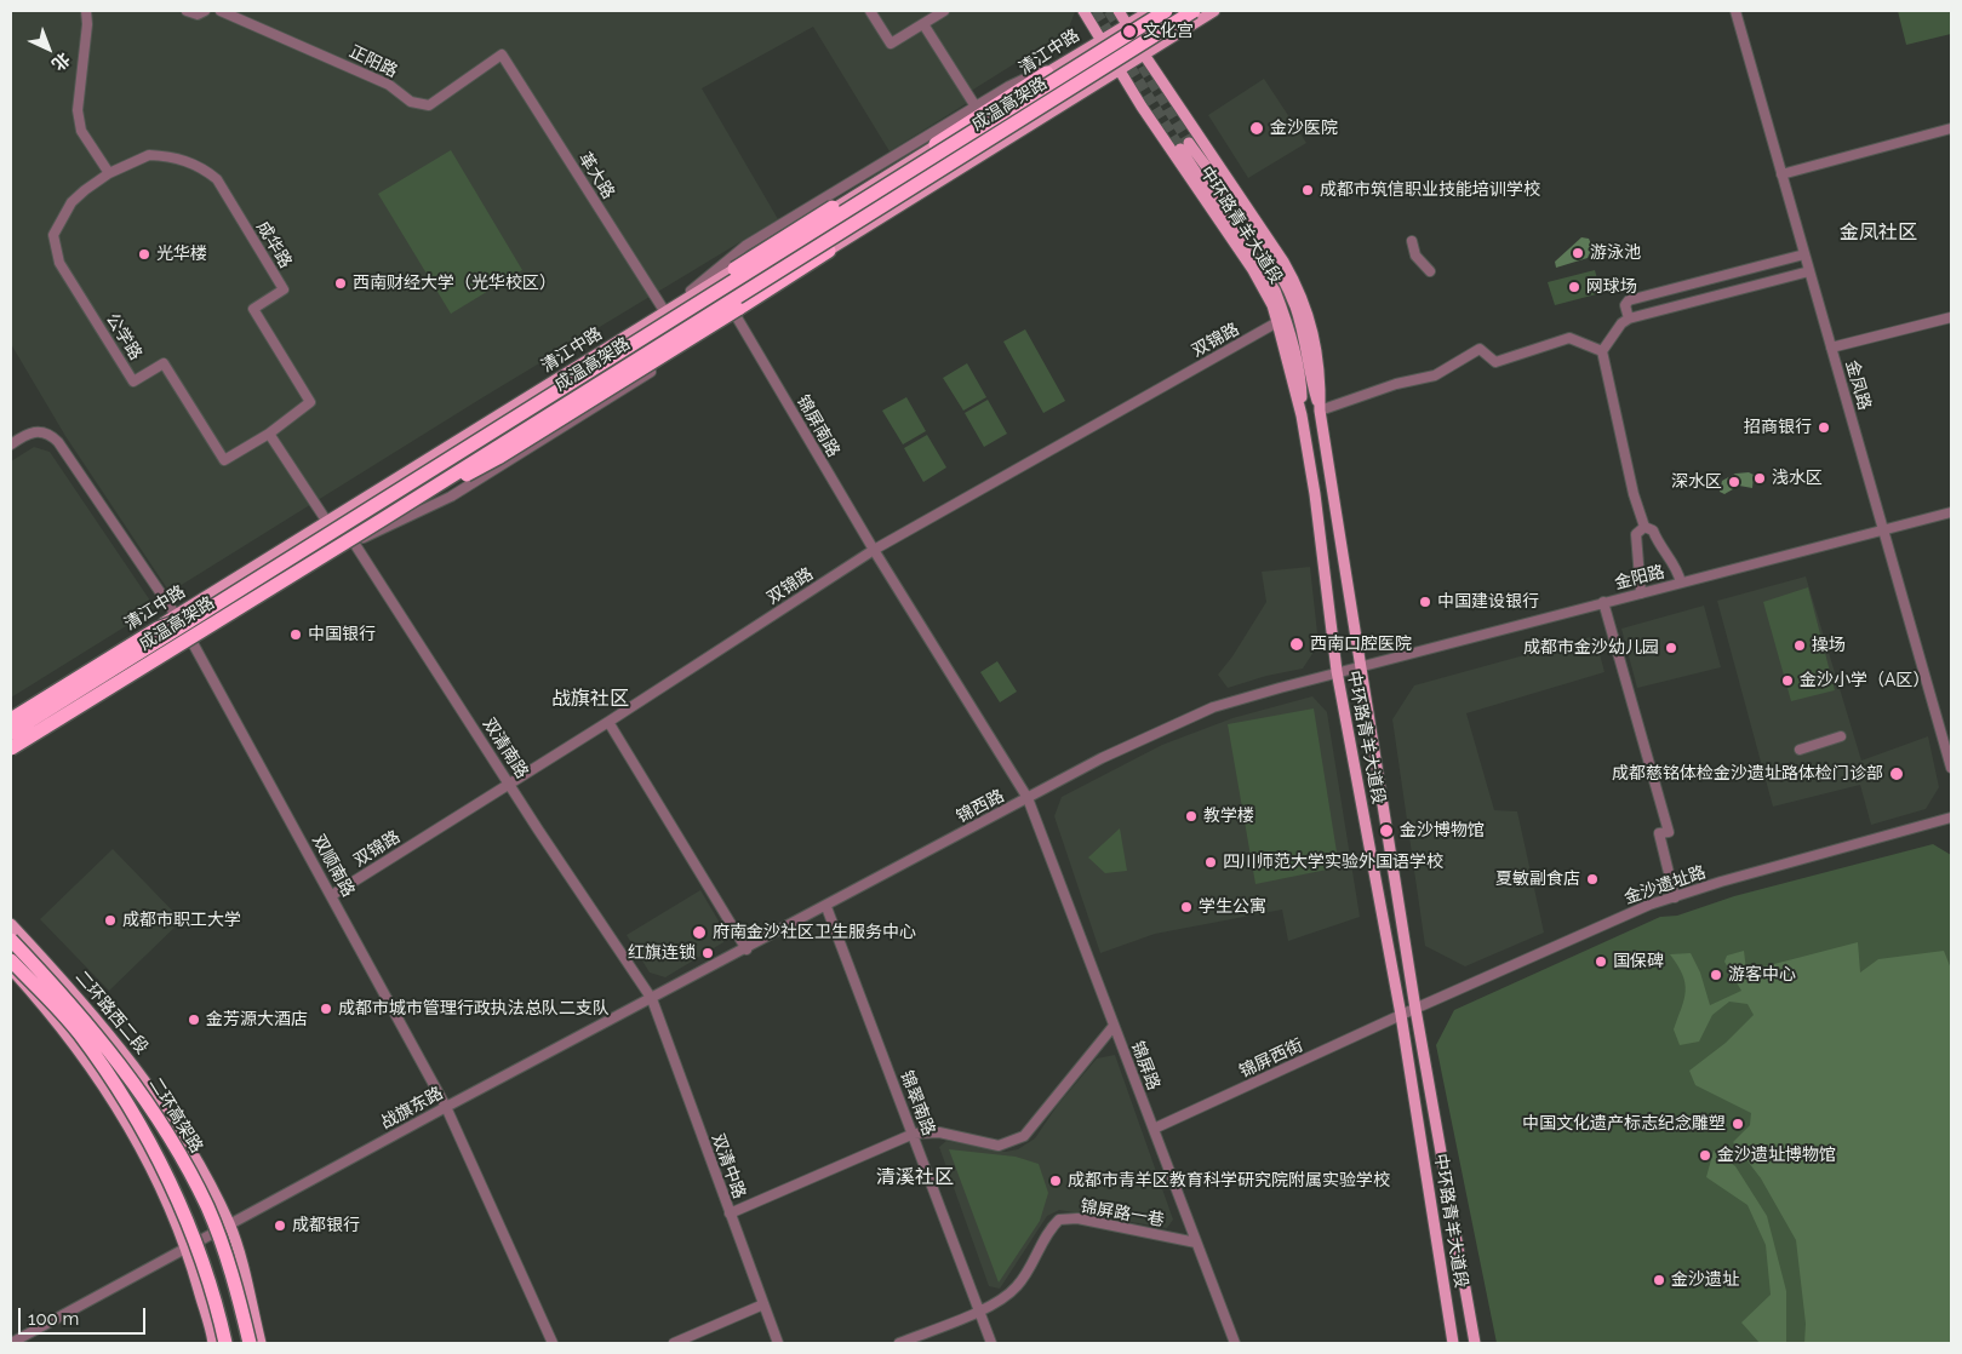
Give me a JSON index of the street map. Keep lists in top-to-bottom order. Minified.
{"streets":{"highway":["成温高架路","二环高架路"],"main road":["清江中路","中环路青羊大道段","二环路西二段"],"street":["正阳路","革大路","成华路","公学路","双锦路","金凤路","锦屏南路","金阳路","双清南路","锦西路","双顺南路","金沙遗址路","锦屏西街","锦屏路","锦翠南路","战旗东路","双清中路","锦屏路一巷"]},"crossings":[["清江中路","成温高架路"],["清江中路","革大路"],["清江中路","中环路青羊大道段"],["清江中路","双清南路"],["正阳路","革大路"],["成温高架路","革大路"],["中环路青羊大道段","双锦路"],["中环路青羊大道段","金阳路"],["中环路青羊大道段","锦西路"],["中环路青羊大道段","金沙遗址路"],["中环路青羊大道段","锦屏西街"],["成华路","公学路"],["成华路","双清南路"],["公学路","双清南路"],["双锦路","锦屏南路"],["双锦路","双清南路"],["双锦路","双顺南路"],["金凤路","金阳路"],["锦屏南路","锦西路"],["锦屏南路","锦屏路"],["金阳路","锦西路"],["双清南路","锦西路"],["双清南路","战旗东路"],["双清南路","双清中路"],["锦西路","锦屏路"],["锦西路","锦翠南路"],["锦西路","战旗东路"],["锦西路","双清中路"],["双顺南路","战旗东路"],["金沙遗址路","锦屏西街"],["二环路西二段","战旗东路"],["锦屏西街","锦屏路"],["锦屏路","锦屏路一巷"],["锦翠南路","锦屏路一巷"],["战旗东路","双清中路"]],"districts":["金凤社区","战旗社区","清溪社区"],"places":["文化宫","金沙医院","成都市筑信职业技能培训学校","游泳池","光华楼","西南财经大学（光华校区）","网球场","招商银行","浅水区","深水区","中国建设银行","中国银行","西南口腔医院","操场","成都市金沙幼儿园","金沙小学（A区）","成都慈铭体检金沙遗址路体检门诊部","教学楼","金沙博物馆","四川师范大学实验外国语学校","夏敏副食店","学生公寓","成都市职工大学","府南金沙社区卫生服务中心","红旗连锁","国保碑","游客中心","成都市城市管理行政执法总队二支队","金芳源大酒店","中国文化遗产标志纪念雕塑","金沙遗址博物馆","成都市青羊区教育科学研究院附属实验学校","成都银行","金沙遗址"],"scale_bar":"100 m","north":"bottom right"}
